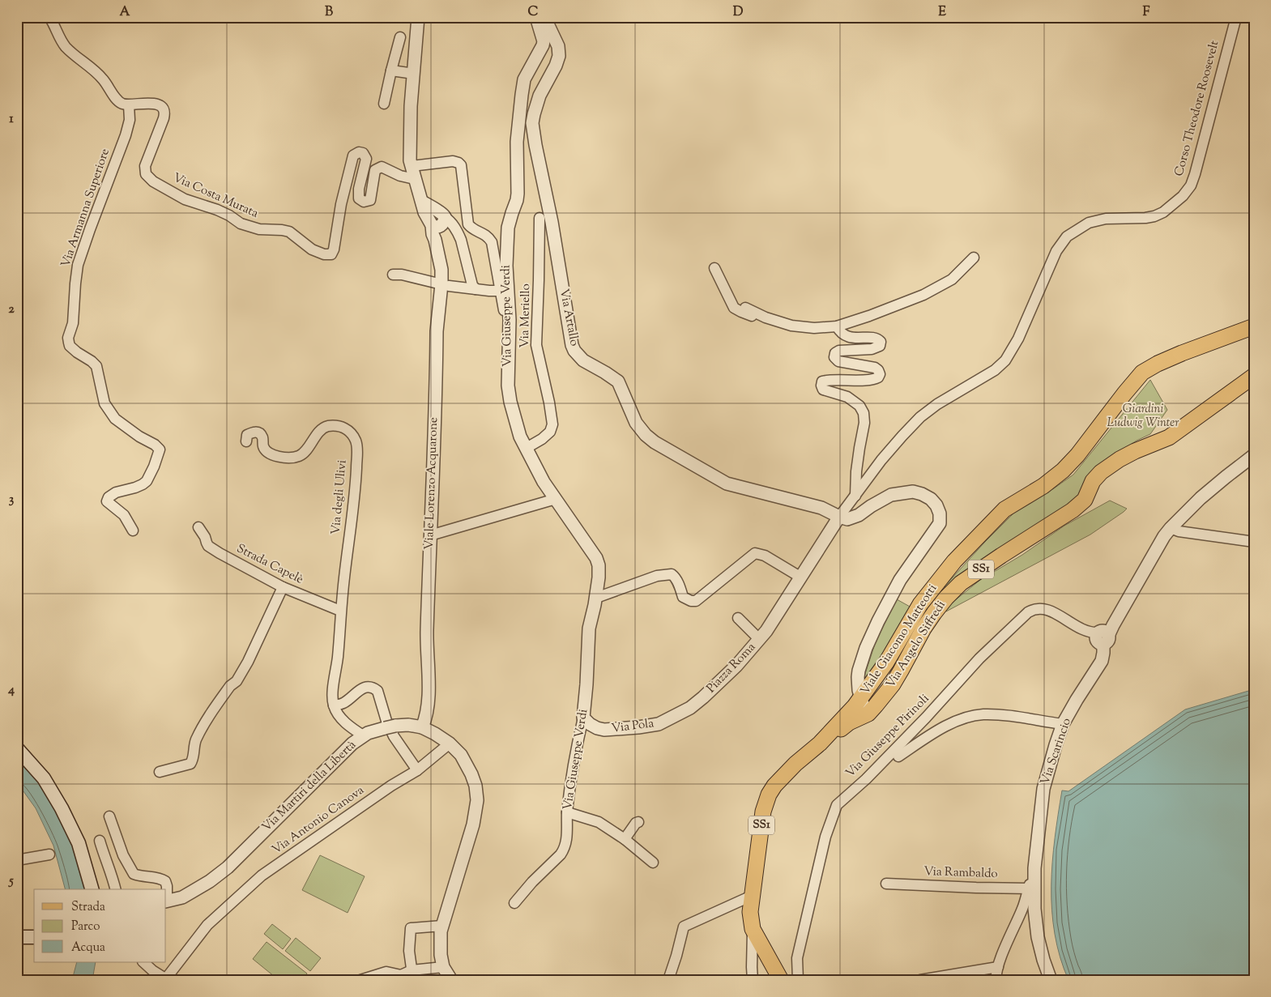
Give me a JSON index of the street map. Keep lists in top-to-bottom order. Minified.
{"streets":{"main road":["SS1","Viale Giacomo Matteotti","Via Angelo Siffredi"],"street":["Corso Theodore Roosevelt","Via Costa Murata","Via Armanna Superiore","Via Giuseppe Verdi","Via Meriello","Via Artallo","Viale Lorenzo Acquarone","Via degli Ulivi","Strada Capelè","Piazza Roma","Via Pola","Via Giuseppe Pirinoli","Via Scarincio","Via Martiri della Libertà","Via Antonio Canova","Via Rambaldo"]},"crossings":[["Corso Theodore Roosevelt","Via Artallo"],["Corso Theodore Roosevelt","Piazza Roma"],["Via Costa Murata","Via Armanna Superiore"],["Via Giuseppe Verdi","Via Meriello"],["Via Giuseppe Verdi","Via Pola"],["Via Artallo","Piazza Roma"],["Viale Lorenzo Acquarone","Via Martiri della Libertà"],["Via degli Ulivi","Strada Capelè"],["SS1","Viale Giacomo Matteotti"],["Viale Giacomo Matteotti","Via Angelo Siffredi"],["Piazza Roma","Via Pola"],["Via Giuseppe Pirinoli","Via Scarincio"],["Via Scarincio","Via Rambaldo"],["Via Martiri della Libertà","Via Antonio Canova"]],"parks":["Giardini Ludwig Winter"],"legend":["Strada","Parco","Acqua"],"grid":{"columns":["A","B","C","D","E","F"],"rows":["1","2","3","4","5"]}}
